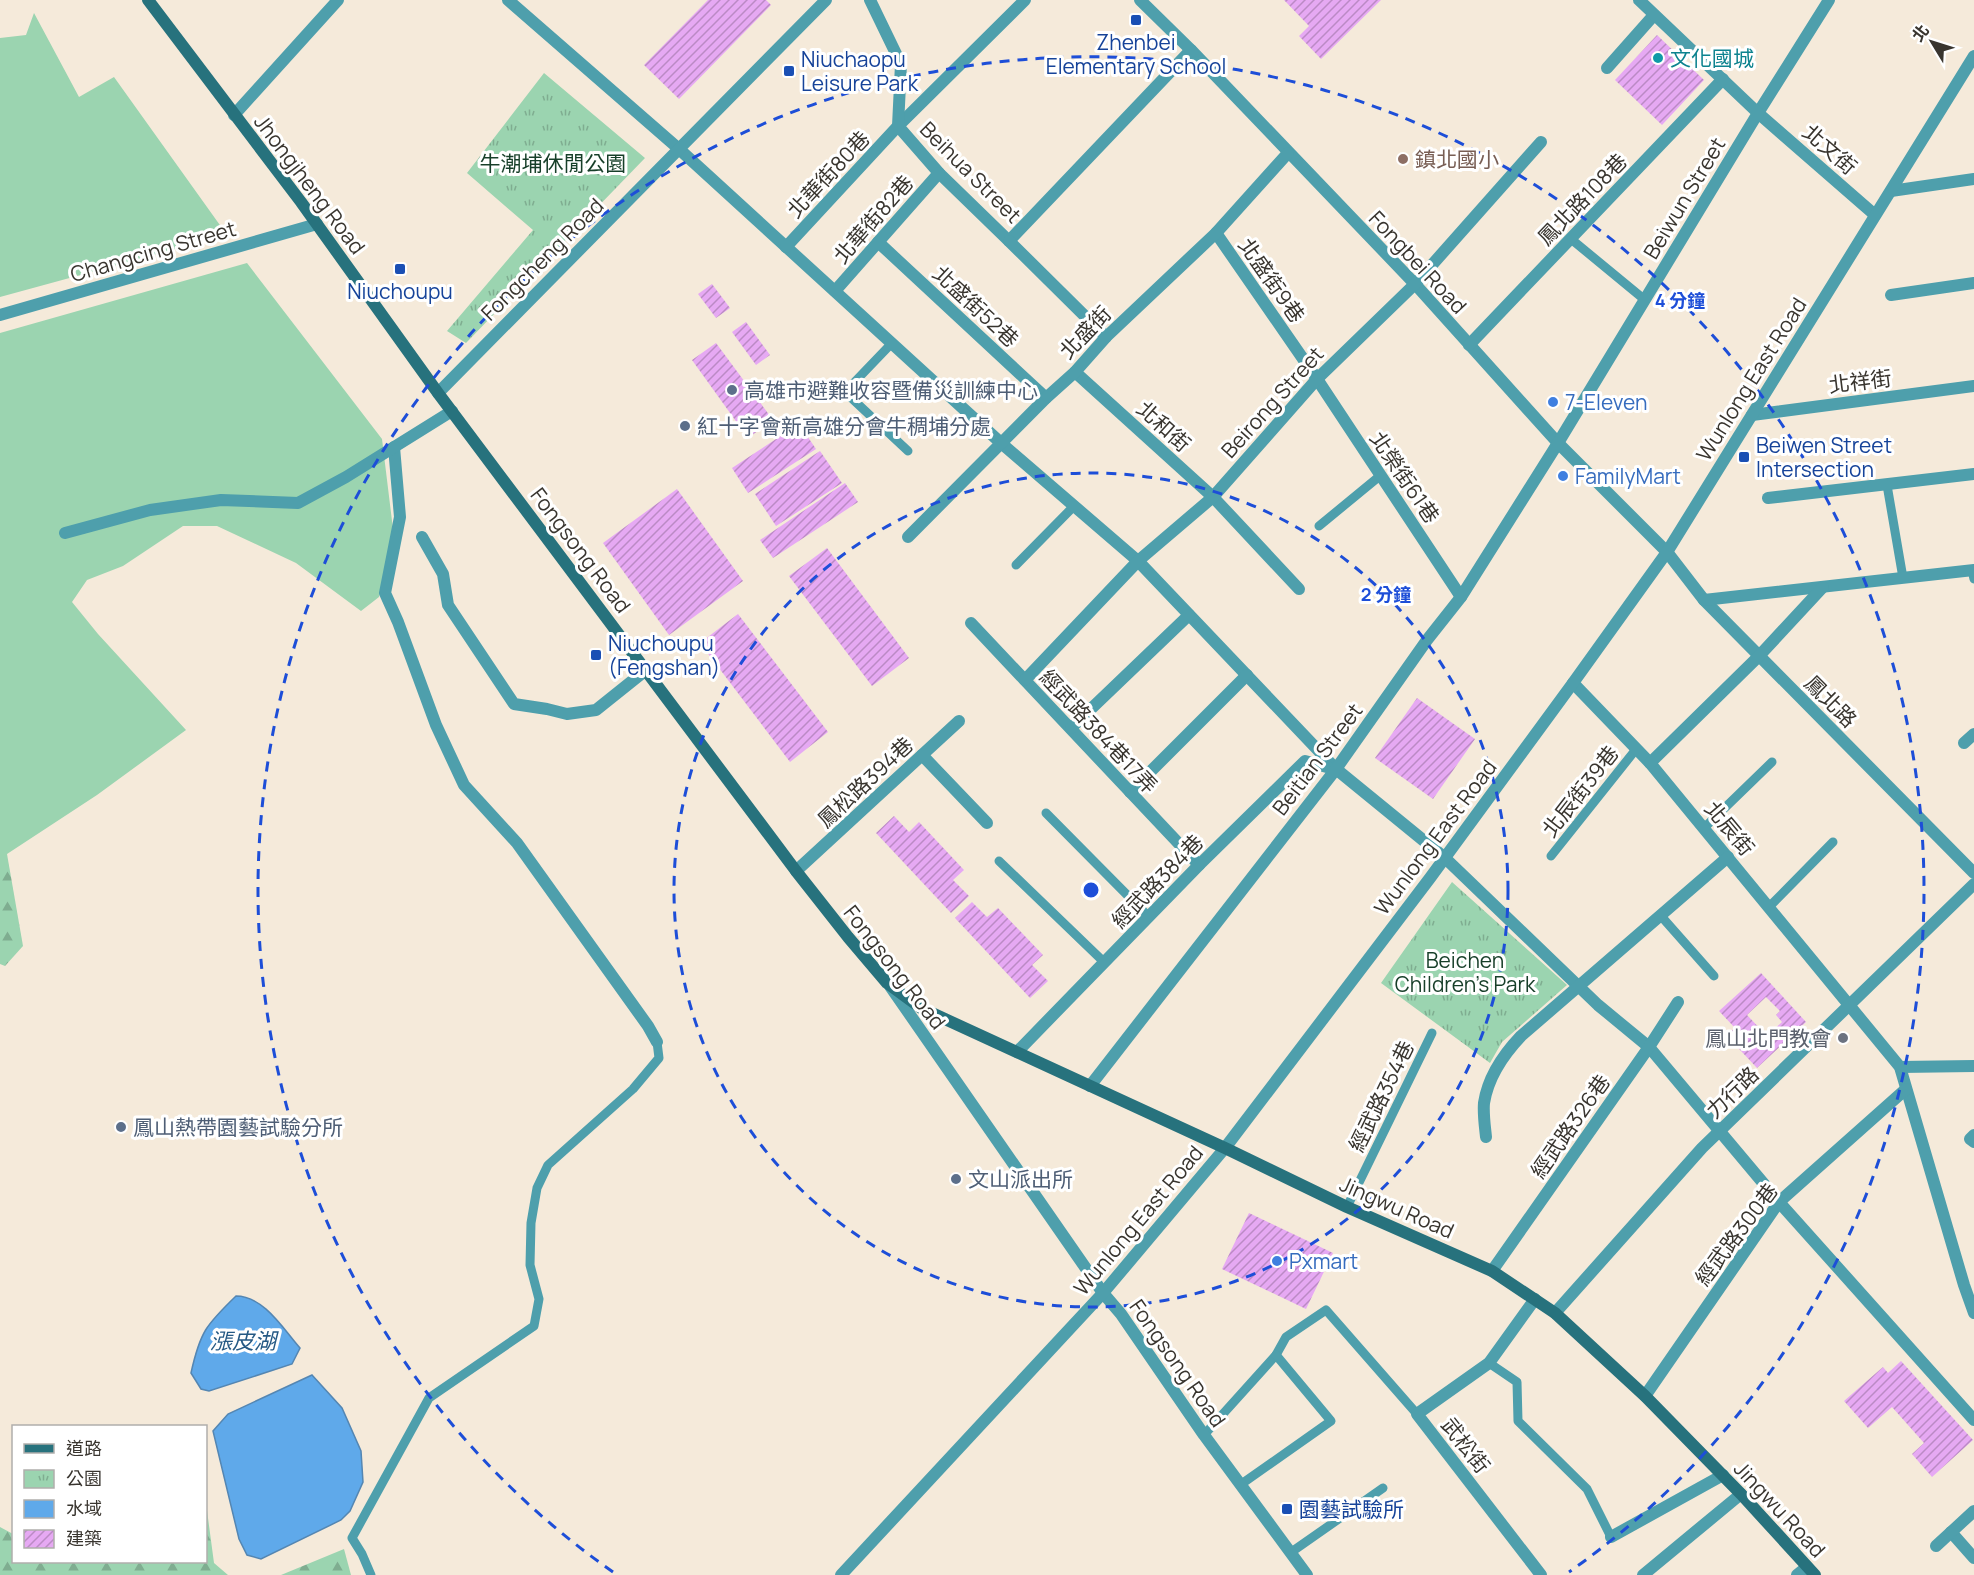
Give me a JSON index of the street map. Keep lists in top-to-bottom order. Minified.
{"streets":{"main road":["Jhongjheng Road","Fongsong Road","Jingwu Road"],"street":["北文街","Beihua Street","北華街80巷","Beiwun Street","鳳北路108巷","北華街82巷","Changcing Street","Fongcheng Road","Fongbei Road","北盛街9巷","北盛街52巷","北盛街","Wunlong East Road","北祥街","Beirong Street","北和街","北榮街61巷","鳳北路","經武路384巷17弄","Beitian Street","鳳松路394巷","北辰街","經武路384巷","力行路","經武路326巷","經武路300巷","武松街"],"lane":["北辰街39巷","經武路354巷"]},"crossings":[["北文街","Beiwun Street"],["北文街","Wunlong East Road"],["Beihua Street","北華街80巷"],["Beihua Street","北華街82巷"],["Beihua Street","Fongbei Road"],["Jhongjheng Road","Changcing Street"],["Jhongjheng Road","Fongcheng Road"],["Jhongjheng Road","Fongsong Road"],["Beiwun Street","Fongbei Road"],["Beiwun Street","Beitian Street"],["鳳北路108巷","Fongbei Road"],["北華街82巷","北盛街52巷"],["Fongcheng Road","Fongsong Road"],["Fongbei Road","北盛街"],["Fongbei Road","Wunlong East Road"],["Fongbei Road","Beirong Street"],["Fongbei Road","鳳北路"],["Fongbei Road","Beitian Street"],["北盛街9巷","北盛街"],["北盛街9巷","Beirong Street"],["北盛街9巷","北榮街61巷"],["北盛街52巷","北盛街"],["北盛街","北和街"],["Wunlong East Road","北祥街"],["Wunlong East Road","Fongsong Road"],["Wunlong East Road","鳳北路"],["Wunlong East Road","北辰街"],["Wunlong East Road","Jingwu Road"],["Beirong Street","北和街"],["Beirong Street","北榮街61巷"],["Beirong Street","經武路384巷17弄"],["北榮街61巷","Beitian Street"],["Fongsong Road","鳳松路394巷"],["Fongsong Road","Jingwu Road"],["經武路384巷17弄","經武路384巷"],["Beitian Street","經武路384巷"],["Beitian Street","Jingwu Road"],["北辰街39巷","北辰街"],["北辰街","力行路"],["經武路384巷","Jingwu Road"],["力行路","Jingwu Road"],["經武路354巷","Jingwu Road"],["經武路326巷","Jingwu Road"],["Jingwu Road","經武路300巷"],["Jingwu Road","武松街"]],"water":["漲皮湖"],"parks":["牛潮埔休閒公園","Beichen Children's Park"],"places":{"transit":["Zhenbei Elementary School","Niuchaopu Leisure Park","Niuchoupu","Beiwen Street Intersection","Niuchoupu (Fengshan)","園藝試驗所"],"other":["文化國城","鎮北國小","高雄市避難收容暨備災訓練中心","7-Eleven","紅十字會新高雄分會牛稠埔分處","FamilyMart","鳳山北門教會","鳳山熱帶園藝試驗分所","文山派出所","Pxmart"]},"legend":["道路","公園","水域","建築"],"north":"top left","rings":["4 分鐘","2 分鐘"]}
